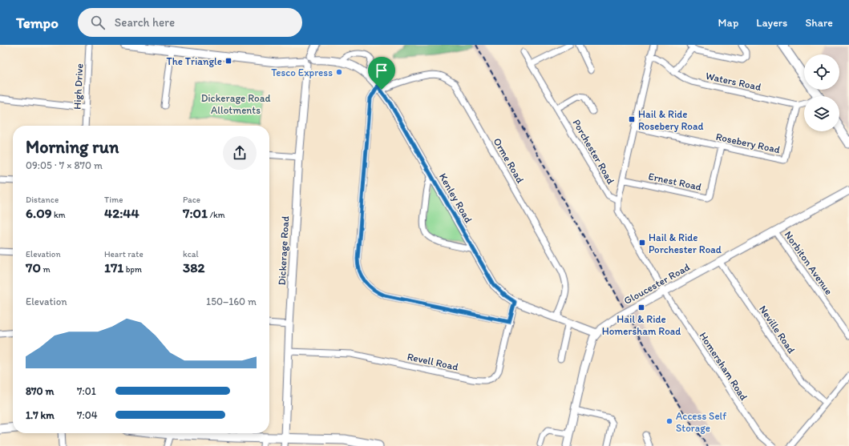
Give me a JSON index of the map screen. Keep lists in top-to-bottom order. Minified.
{"streets":{"street":["Waters Road","High Drive","Rosebery Road","Porchester Road","Orme Road","Ernest Road","Kenley Road","Dickerage Road","Norbiton Avenue","Gloucester Road","Neville Road","Revell Road","Homersham Road"]},"crossings":[["Waters Road","Rosebery Road"],["Rosebery Road","Ernest Road"],["Orme Road","Kenley Road"],["Kenley Road","Gloucester Road"],["Kenley Road","Revell Road"],["Dickerage Road","Revell Road"],["Norbiton Avenue","Gloucester Road"],["Gloucester Road","Neville Road"],["Gloucester Road","Homersham Road"]],"parks":["Dickerage Road Allotments"],"places":{"transit":["The Triangle","Hail & Ride Rosebery Road","Hail & Ride Porchester Road","Hail & Ride Homersham Road"],"other":["Tesco Express","Access Self Storage"]},"page":{"header":"Tempo","search":"Search here","nav":["Map","Layers","Share"],"heading":["Morning run","09:05 · 7 × 870 m"],"stats":[["Distance","6.09 km"],["Time","42:44"],["Pace","7:01 /km"],["Elevation","70 m"],["Heart rate","171 bpm"],["kcal","382"]],"chart":["Elevation","150–160 m"],"list":[{"name":"870 m","note":"7:01"},{"name":"1.7 km","note":"7:04"}]}}
